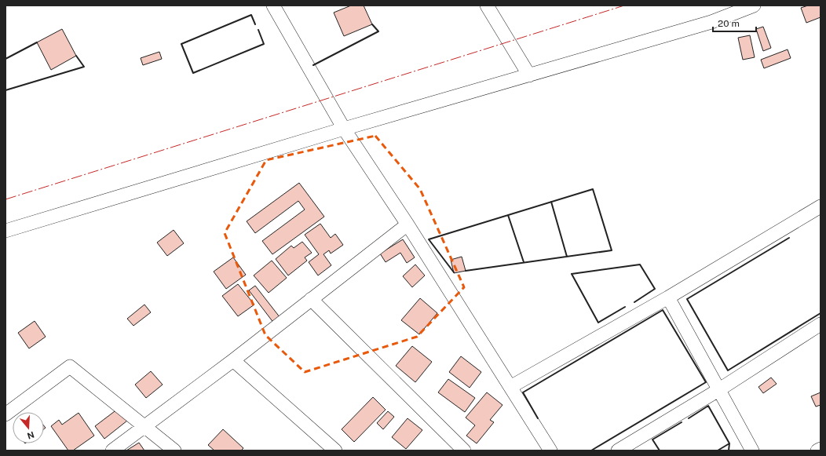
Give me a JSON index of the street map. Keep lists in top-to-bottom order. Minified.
{"scale_bar":"20 m","north":"bottom"}
